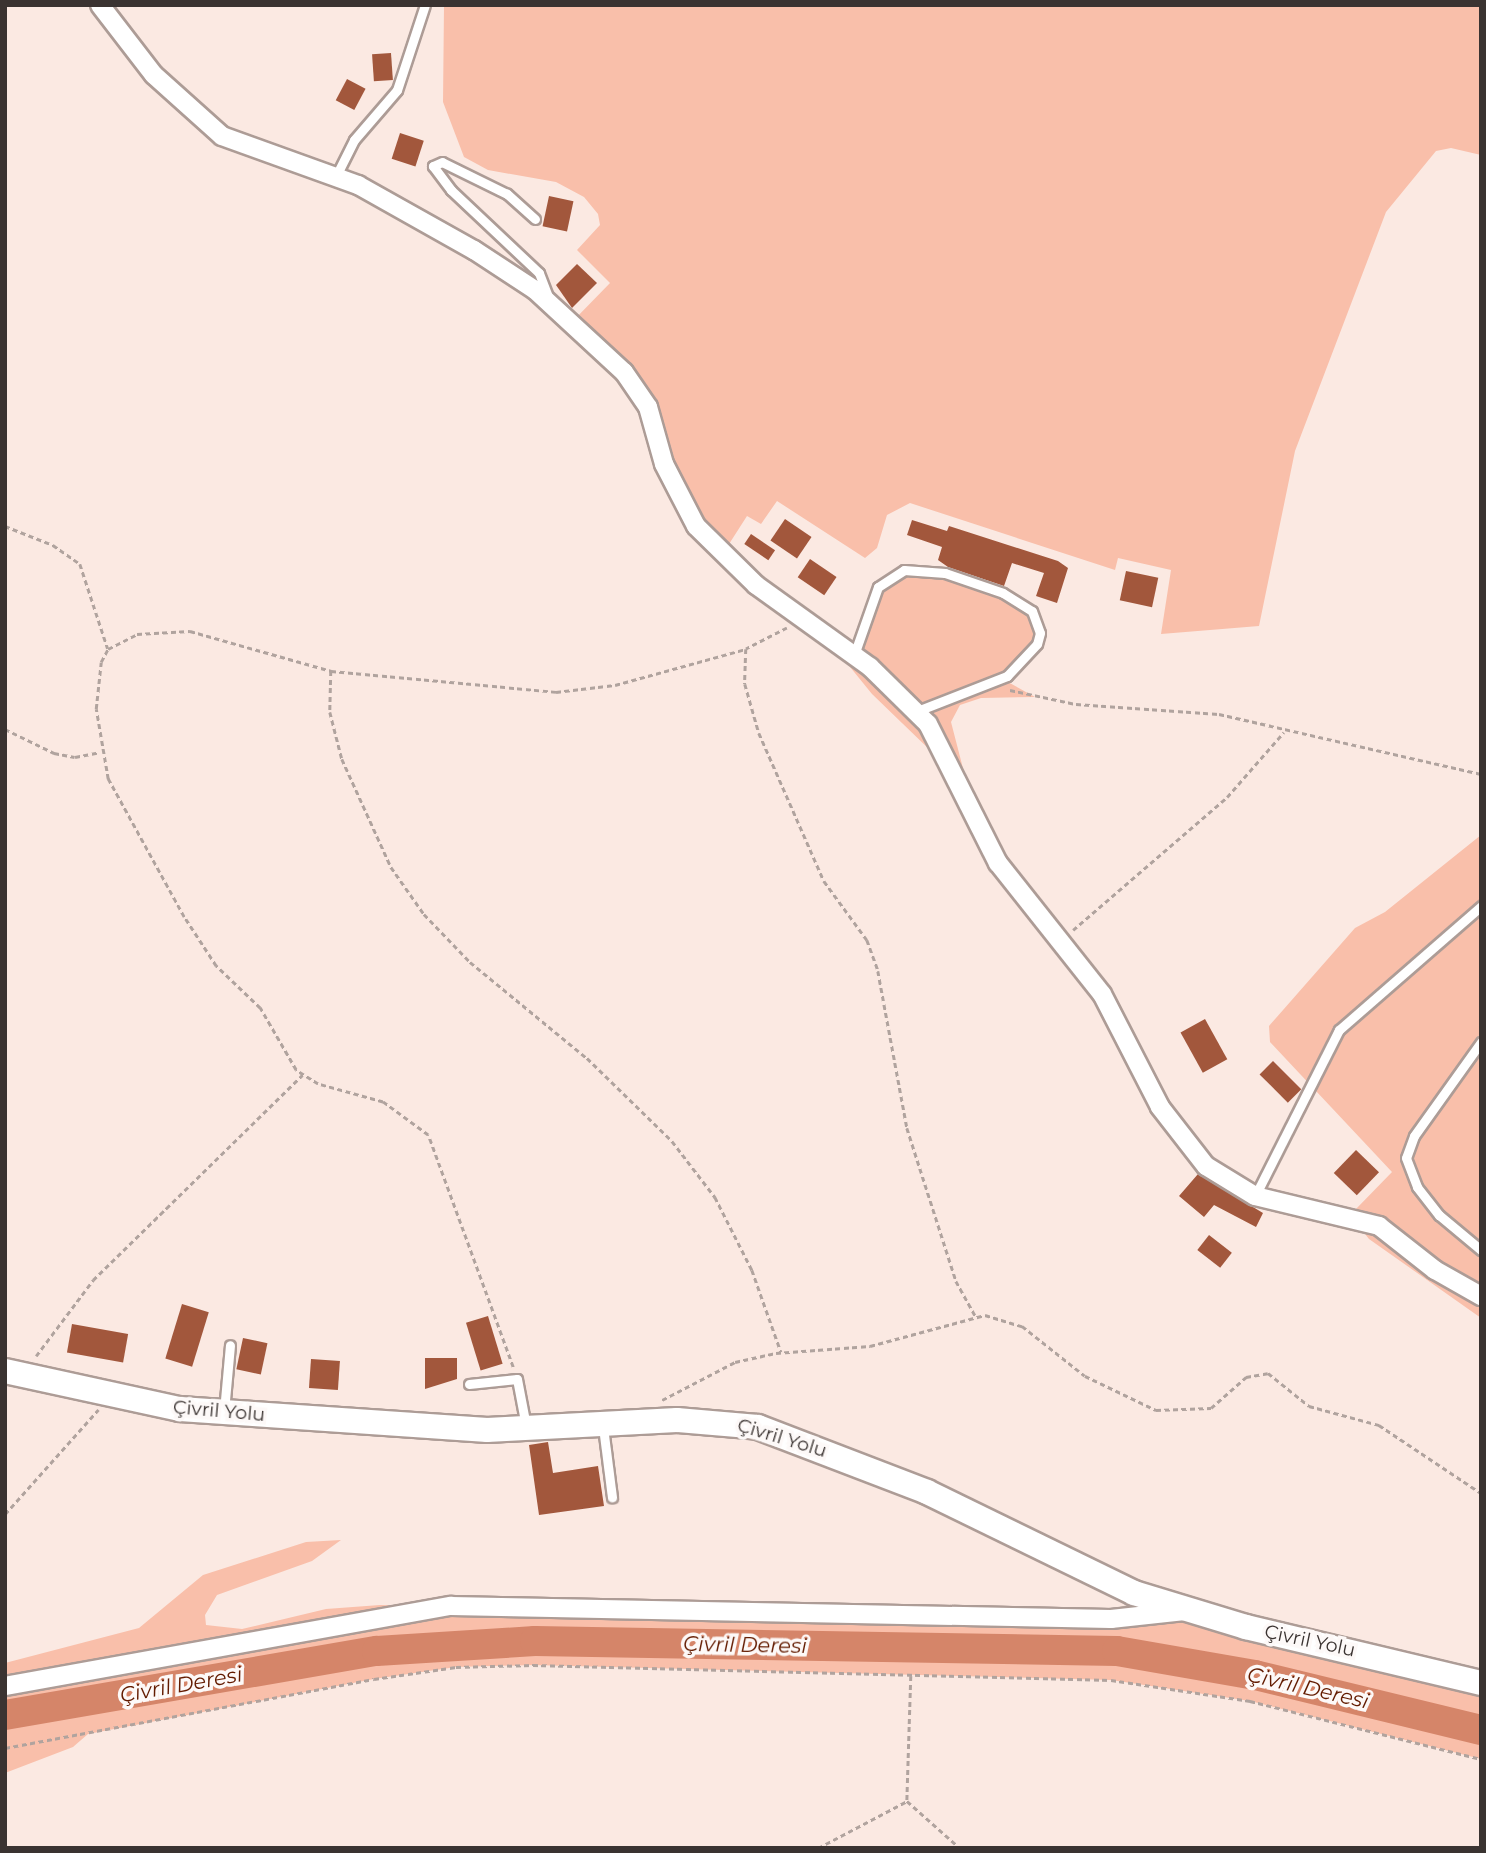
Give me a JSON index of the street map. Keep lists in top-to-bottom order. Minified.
{"streets":{"street":["Çivril Yolu"]},"water":["Çivril Deresi"]}
